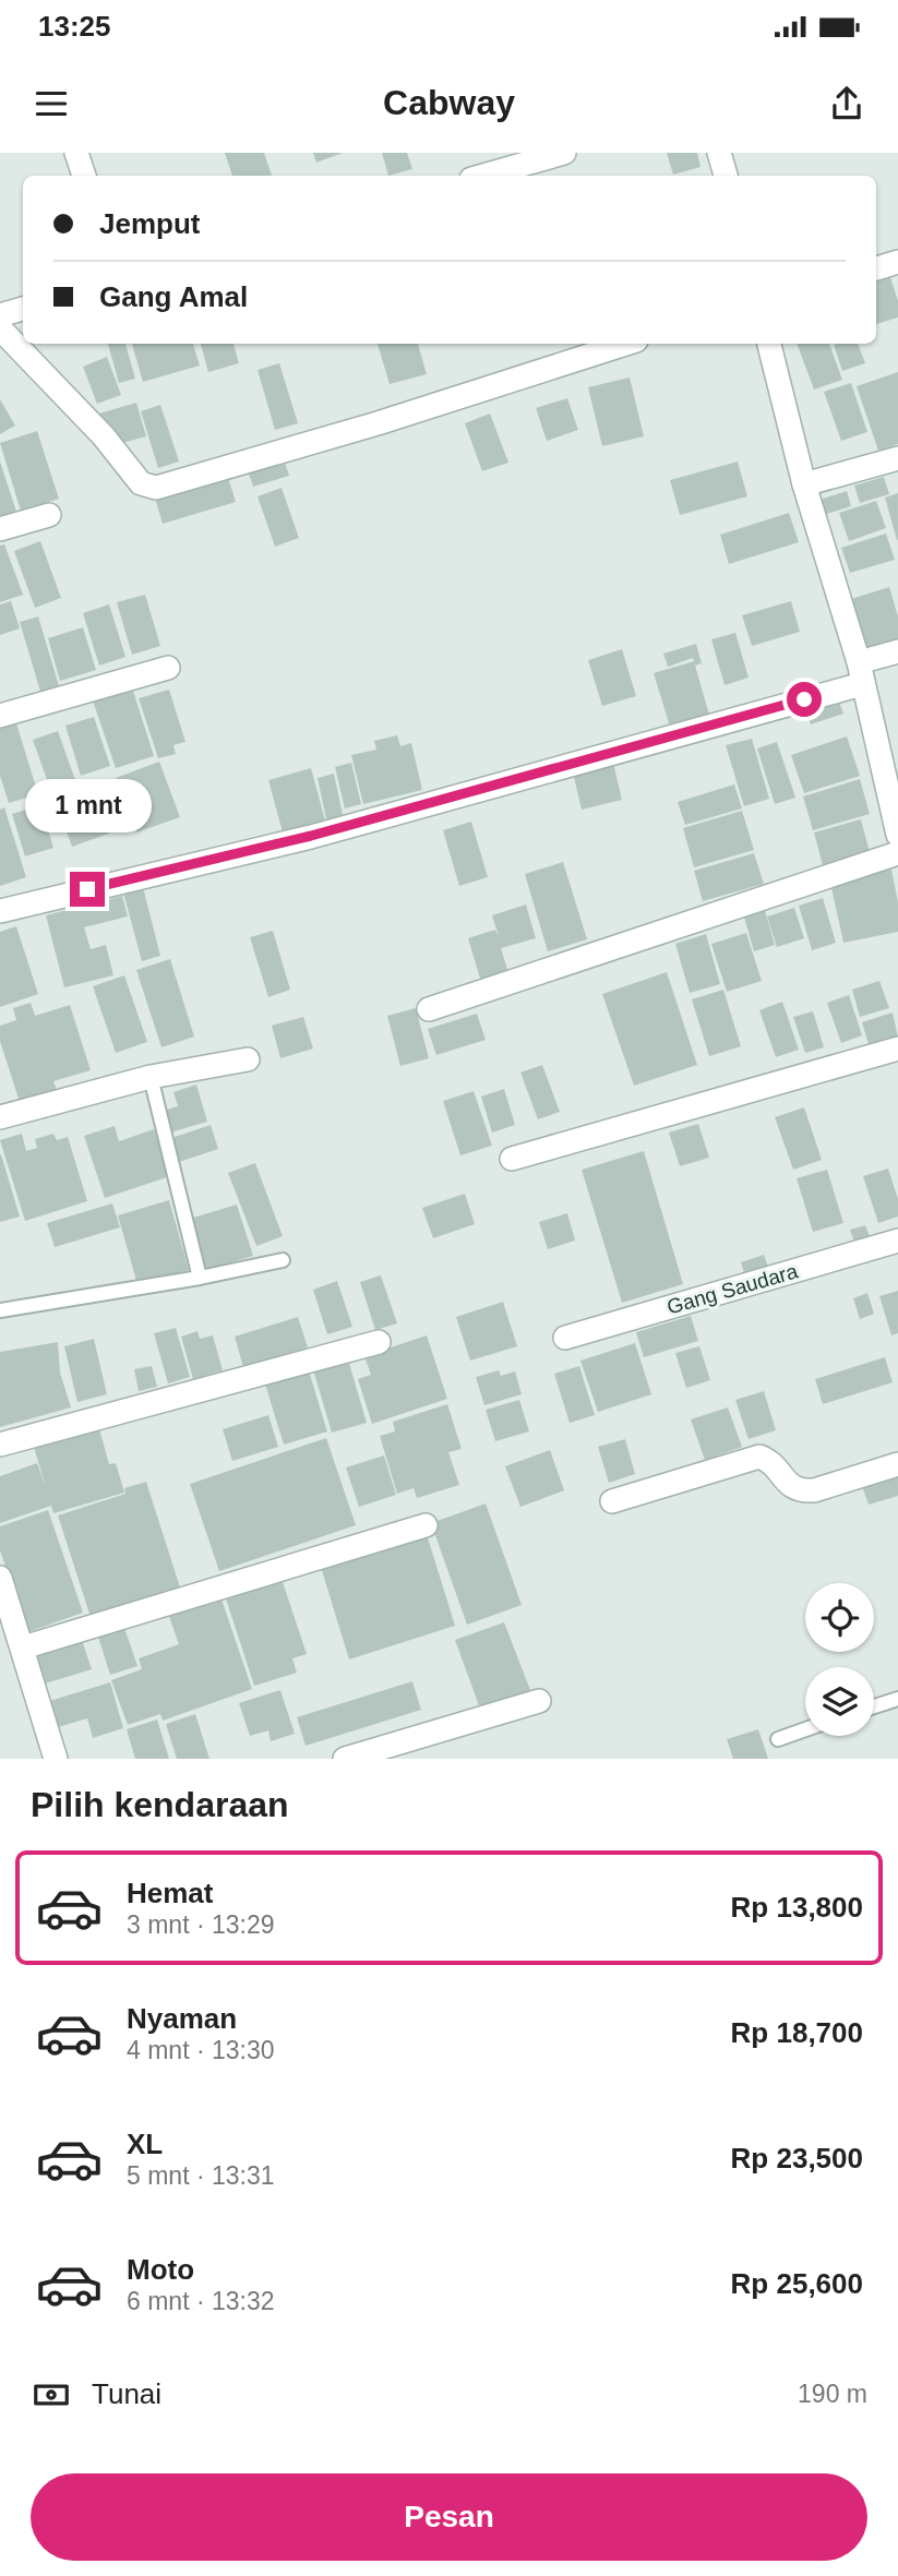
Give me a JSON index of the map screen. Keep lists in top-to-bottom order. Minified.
{"streets":{"street":["Gang Saudara"]},"page":{"status":"13:25","header":"Cabway","banner":["Jemput","Gang Amal"],"bubble":"1 mnt","heading":"Pilih kendaraan","list":[{"name":"Hemat","note":"3 mnt · 13:29","value":"Rp 13,800"},{"name":"Nyaman","note":"4 mnt · 13:30","value":"Rp 18,700"},{"name":"XL","note":"5 mnt · 13:31","value":"Rp 23,500"},{"name":"Moto","note":"6 mnt · 13:32","value":"Rp 25,600"}],"pay":["Tunai","190 m"],"buttons":"Pesan"}}
